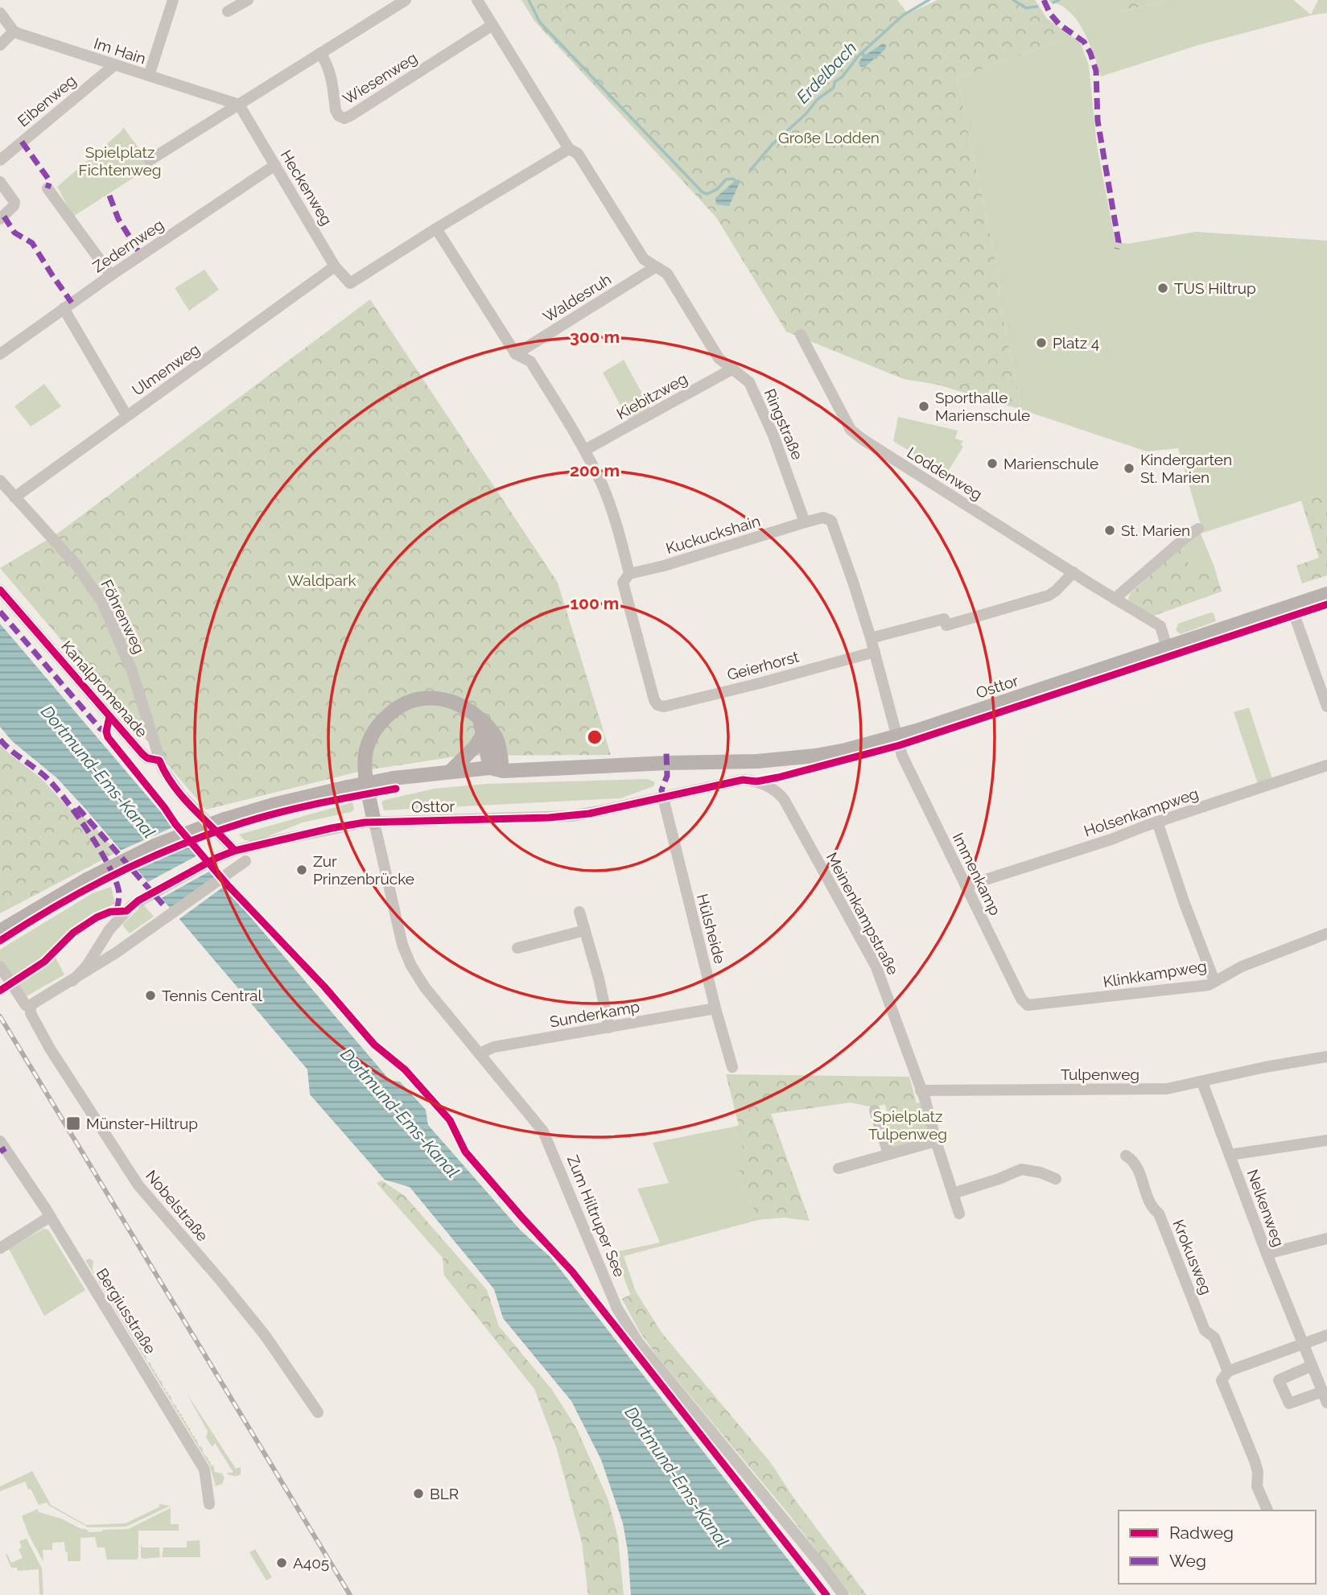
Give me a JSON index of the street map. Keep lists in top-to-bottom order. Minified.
{"streets":{"main road":["Osttor"],"street":["Im Hain","Wiesenweg","Eibenweg","Heckenweg","Zedernweg","Waldesruh","Ulmenweg","Kiebitzweg","Ringstraße","Loddenweg","Kuckuckshain","Föhrenweg","Geierhorst","Kanalpromenade","Holsenkampweg","Immenkamp","Meinenkampstraße","Hülsheide","Klinkkampweg","Sunderkamp","Tulpenweg","Nobelstraße","Nelkenweg","Zum Hiltruper See","Krokusweg","Bergiusstraße"]},"crossings":[["Im Hain","Eibenweg"],["Im Hain","Heckenweg"],["Wiesenweg","Ringstraße"],["Heckenweg","Zedernweg"],["Heckenweg","Ulmenweg"],["Waldesruh","Ringstraße"],["Ulmenweg","Föhrenweg"],["Kiebitzweg","Ringstraße"],["Ringstraße","Kuckuckshain"],["Loddenweg","Osttor"],["Kuckuckshain","Geierhorst"],["Föhrenweg","Kanalpromenade"],["Osttor","Immenkamp"],["Osttor","Meinenkampstraße"],["Osttor","Hülsheide"],["Osttor","Nobelstraße"],["Osttor","Zum Hiltruper See"],["Holsenkampweg","Immenkamp"],["Immenkamp","Klinkkampweg"],["Meinenkampstraße","Tulpenweg"],["Hülsheide","Sunderkamp"],["Sunderkamp","Zum Hiltruper See"],["Tulpenweg","Nelkenweg"]],"water":["Erdelbach","Dortmund-Ems-Kanal"],"parks":["Große Lodden","Spielplatz Fichtenweg","Waldpark","Spielplatz Tulpenweg"],"places":{"other":["TUS Hiltrup","Platz 4","Sporthalle Marienschule","Marienschule","Kindergarten St. Marien","St. Marien","Zur Prinzenbrücke","Tennis Central","BLR","A405"],"transit":["Münster-Hiltrup"]},"legend":["Radweg","Weg"],"rings":["300 m","200 m","100 m"]}
